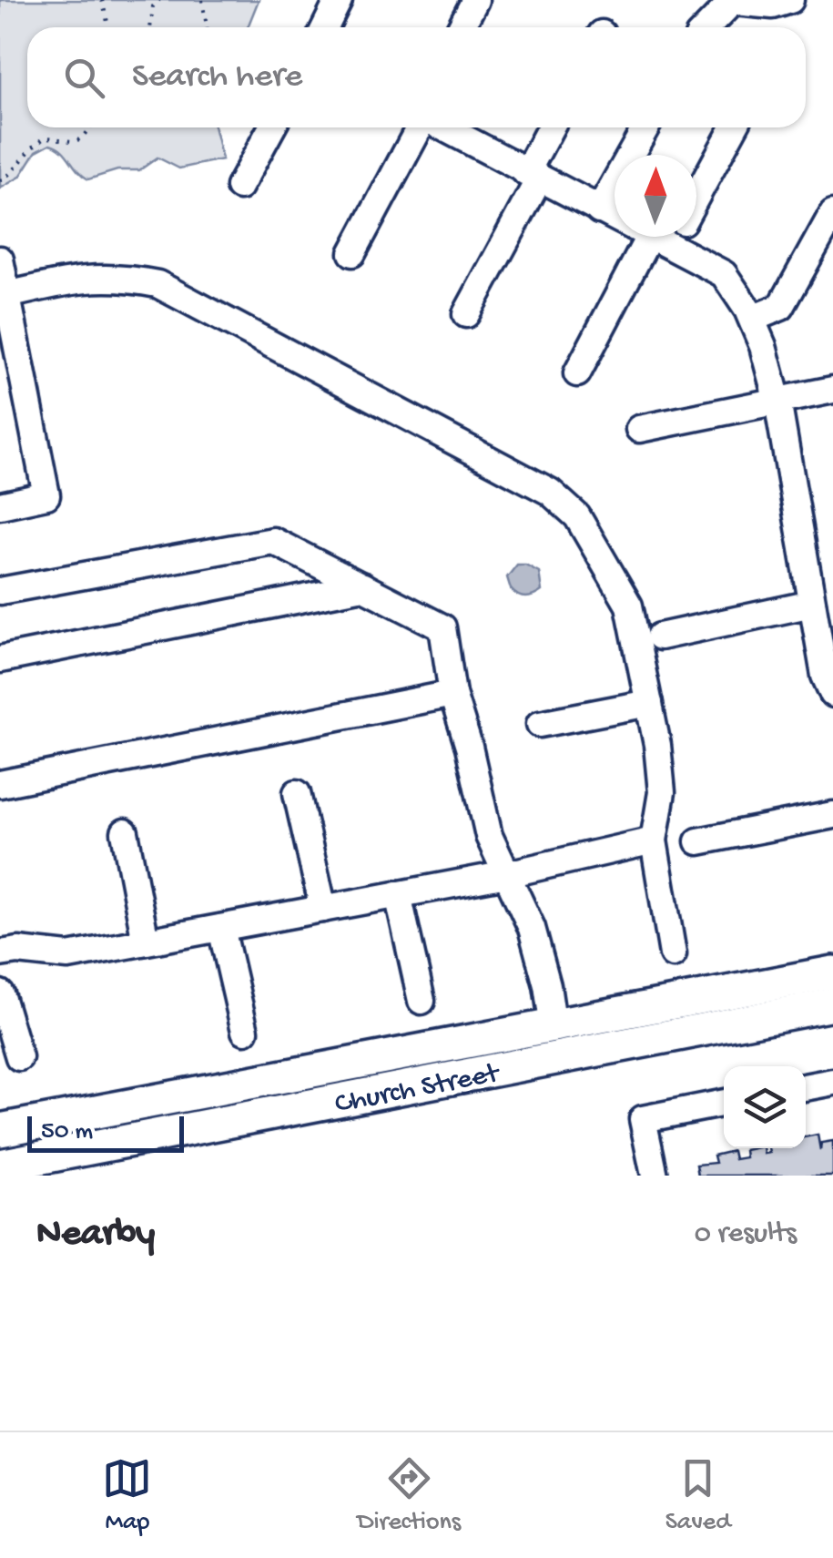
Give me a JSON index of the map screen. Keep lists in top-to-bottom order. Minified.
{"streets":{"main road":["Church Street"]},"scale_bar":"50 m","north":"top","page":{"search":"Search here","scale":"50 m","heading":["Nearby","0 results"],"nav":["Map","Directions","Saved"]}}
